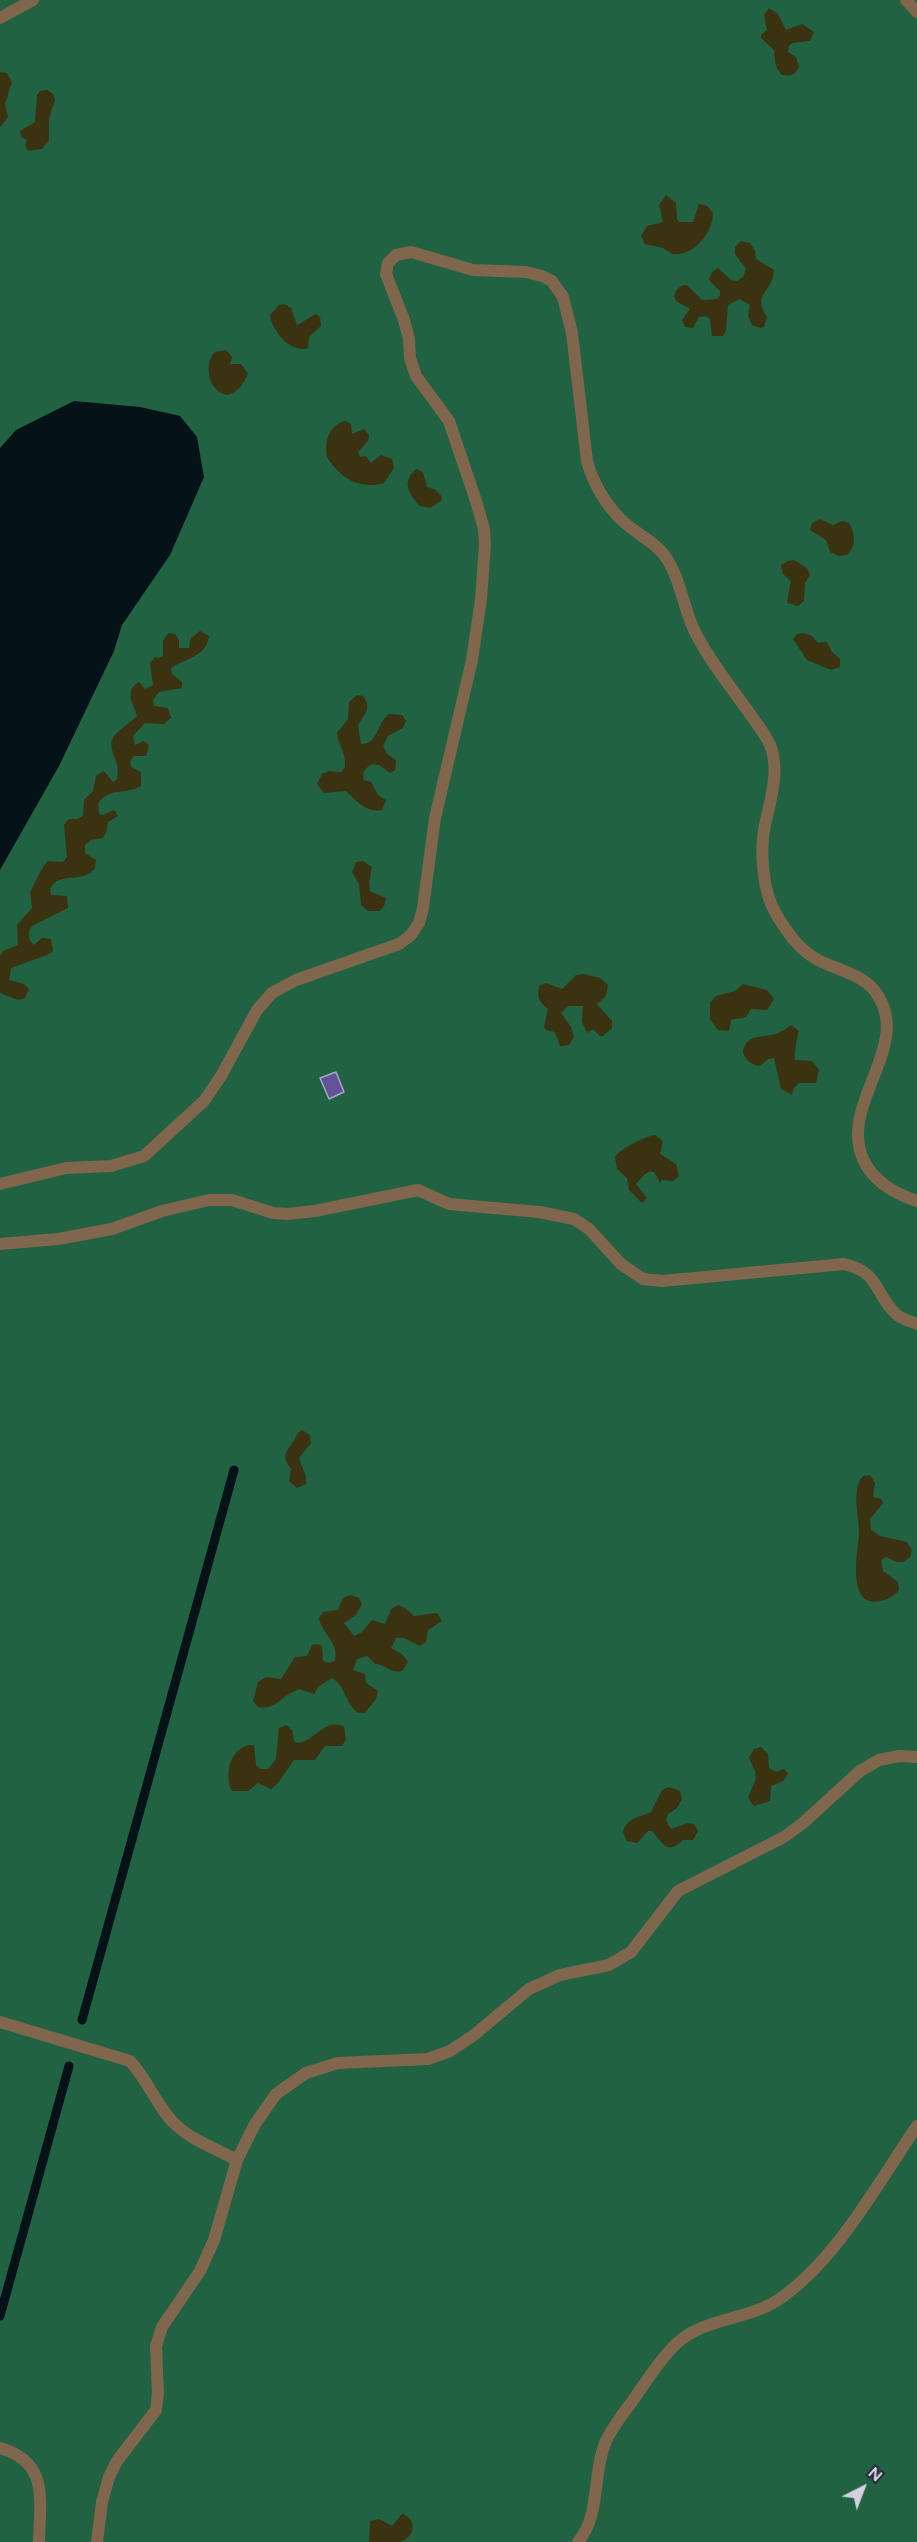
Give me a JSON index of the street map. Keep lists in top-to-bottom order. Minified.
{"north":"top right"}
